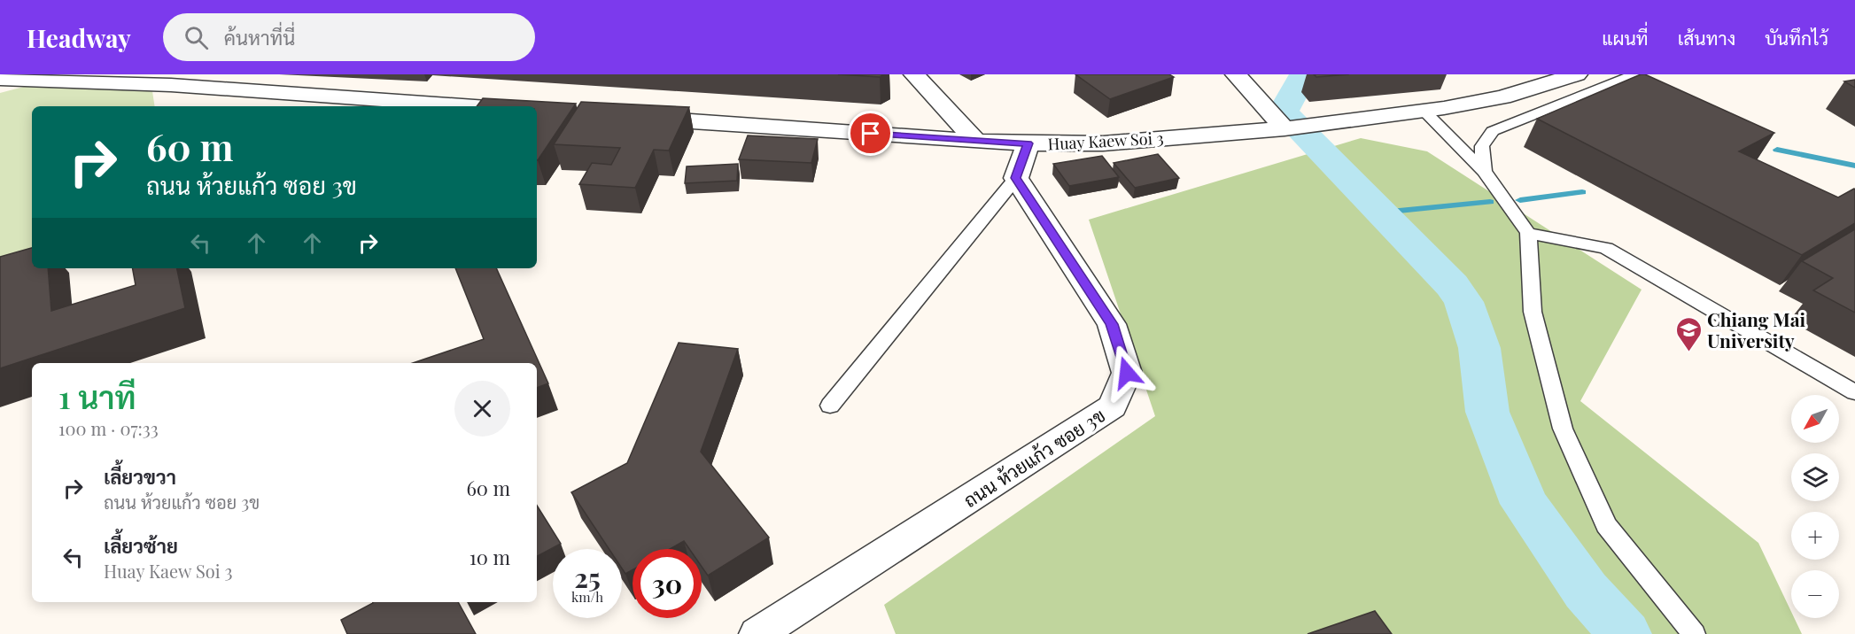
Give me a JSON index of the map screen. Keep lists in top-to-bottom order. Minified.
{"streets":{"street":["Huay Kaew Soi 3","ถนน ห้วยแก้ว ซอย 3ข"]},"places":{"school or university":["Chiang Mai University"]},"north":"bottom left","page":{"header":"Headway","search":"ค้นหาที่นี่","nav":["แผนที่","เส้นทาง","บันทึกไว้"],"turn":["60 m","ถนน ห้วยแก้ว ซอย 3ข"],"heading":["1 นาที","100 m · 07:33"],"map_buttons":["+","−"],"list":[{"name":"เลี้ยวขวา","note":"ถนน ห้วยแก้ว ซอย 3ข","value":"60 m"},{"name":"เลี้ยวซ้าย","note":"Huay Kaew Soi 3","value":"10 m"}],"speed":"25 km/h","limit":"30"}}
